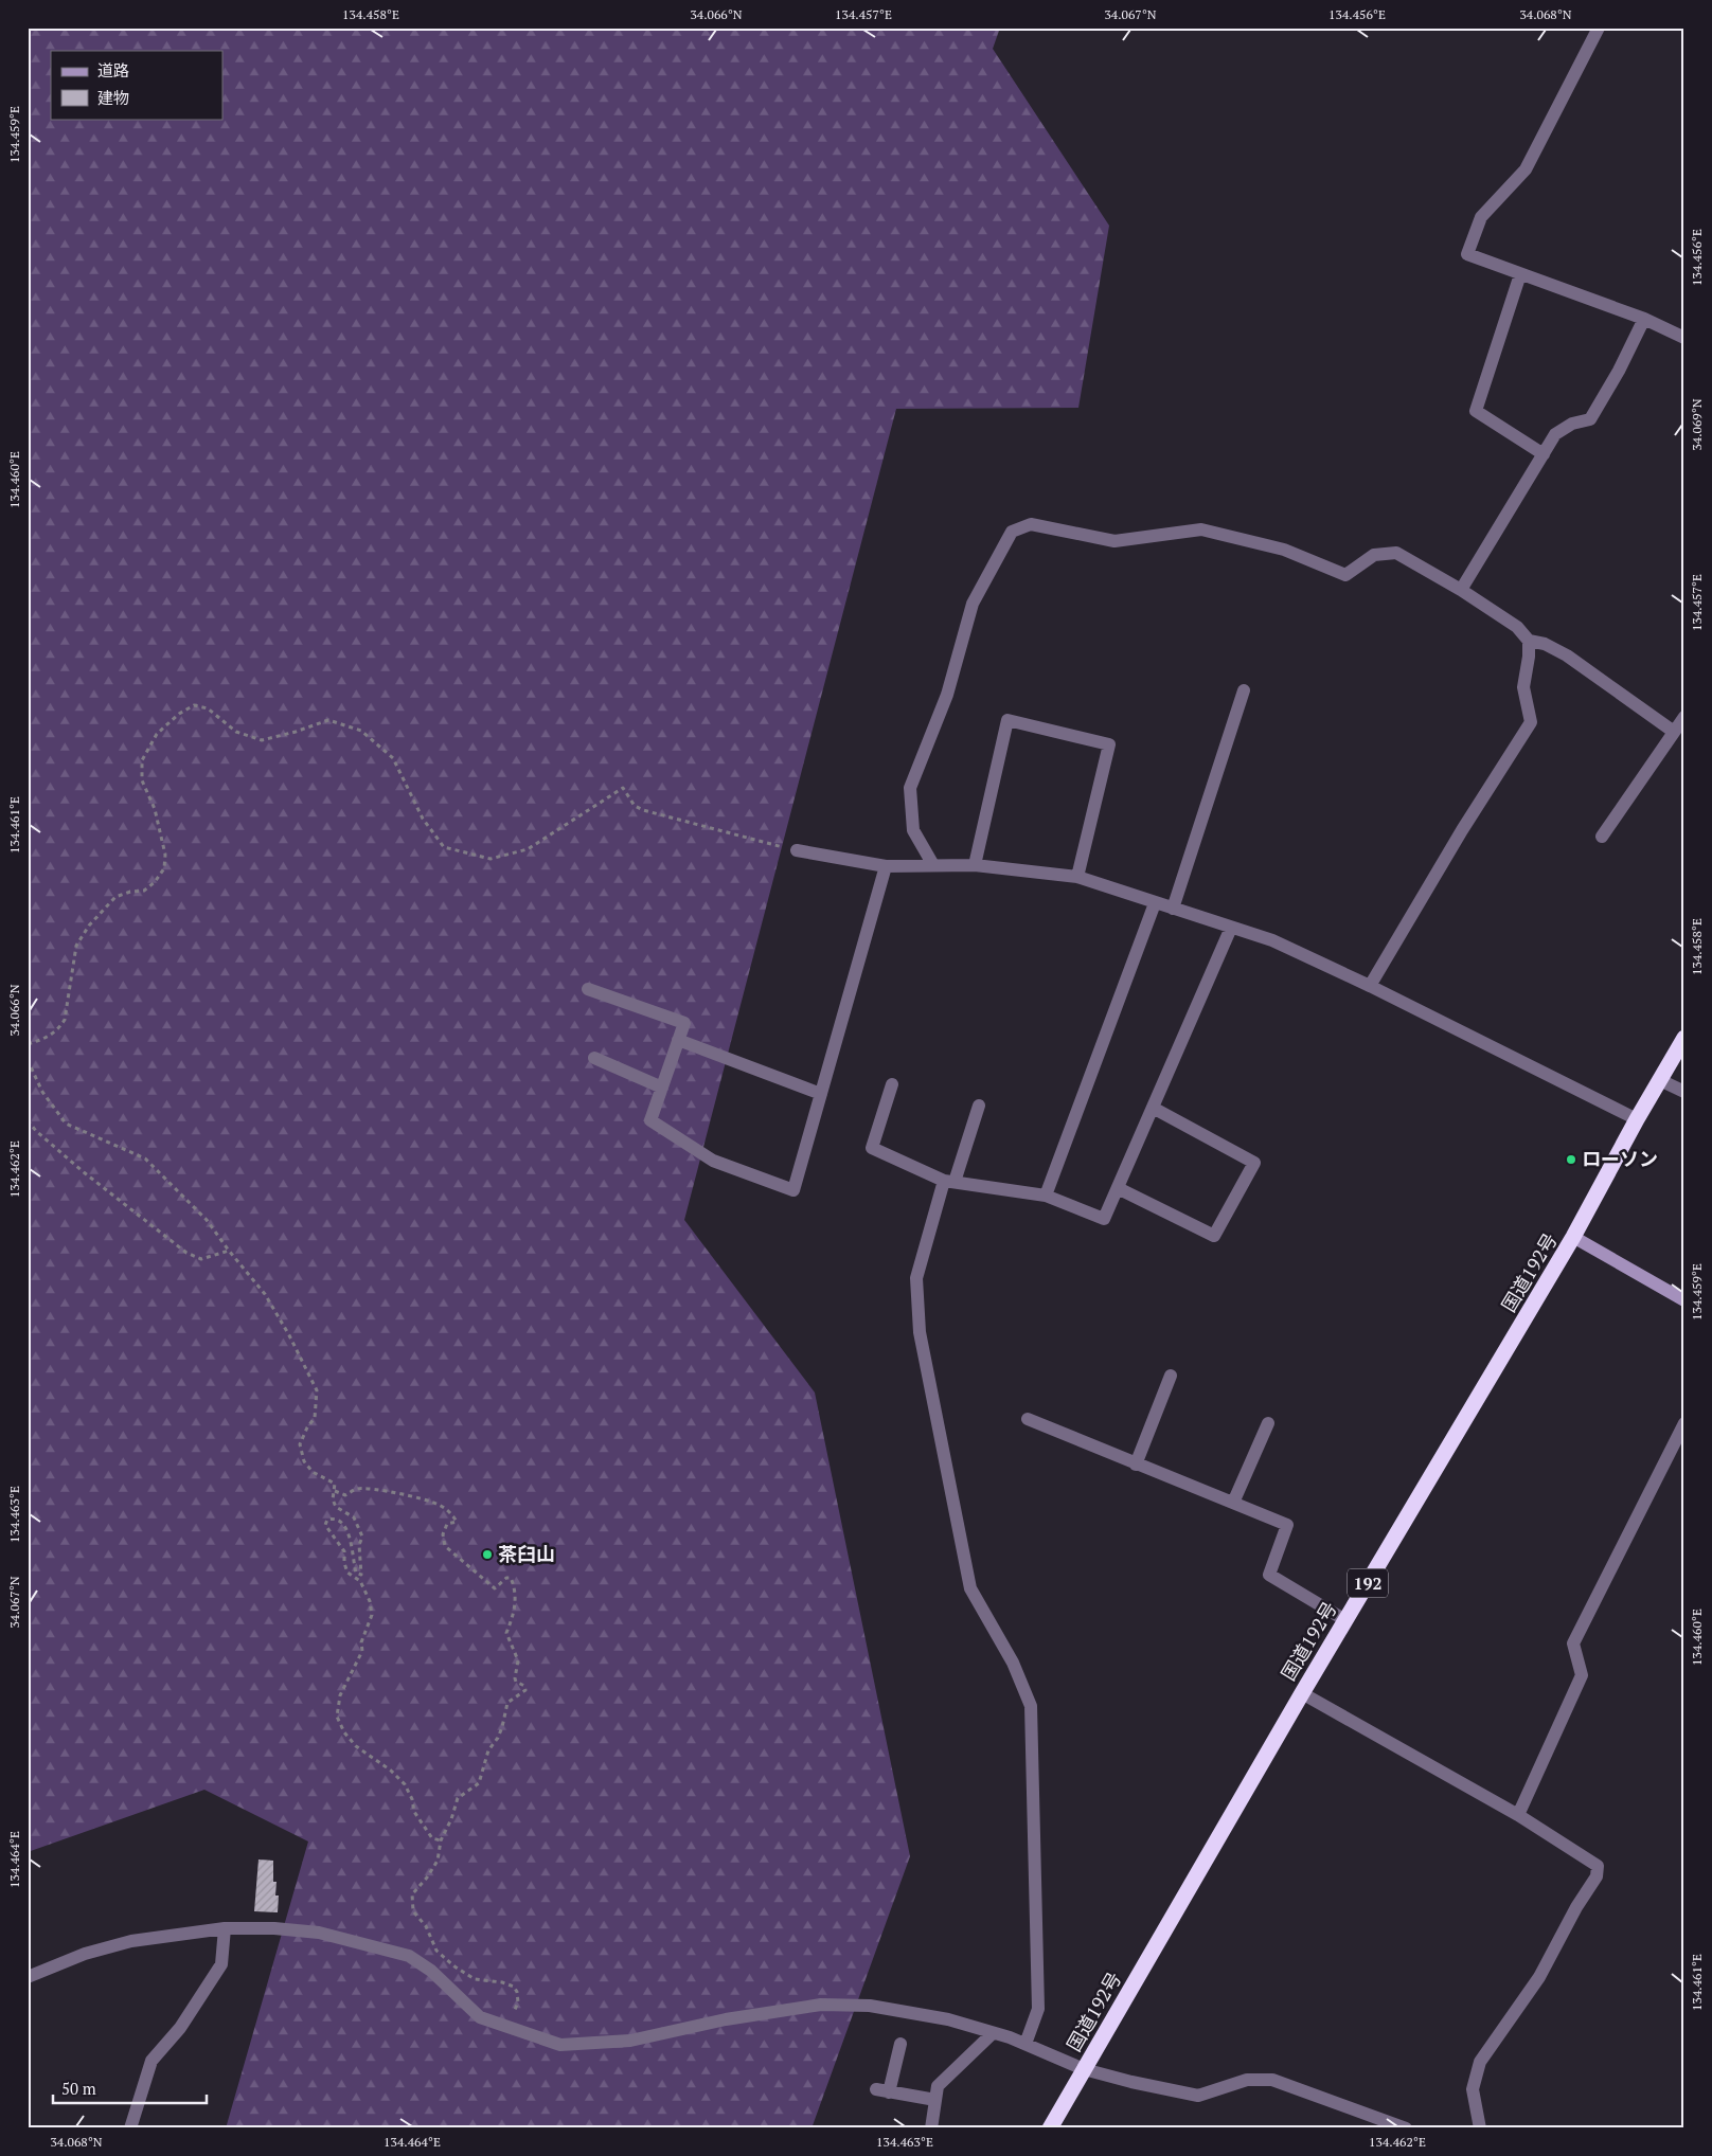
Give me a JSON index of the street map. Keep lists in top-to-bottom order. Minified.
{"streets":{"highway":["国道192号","192"]},"places":["ローソン","茶臼山"],"legend":["道路","建物"],"scale_bar":"50 m","coordinates":["134.458°E","34.066°N","134.457°E","34.067°N","134.456°E","34.068°N","134.459°E","34.069°N","134.460°E","134.461°E","134.462°E","134.463°E","134.464°E"]}
